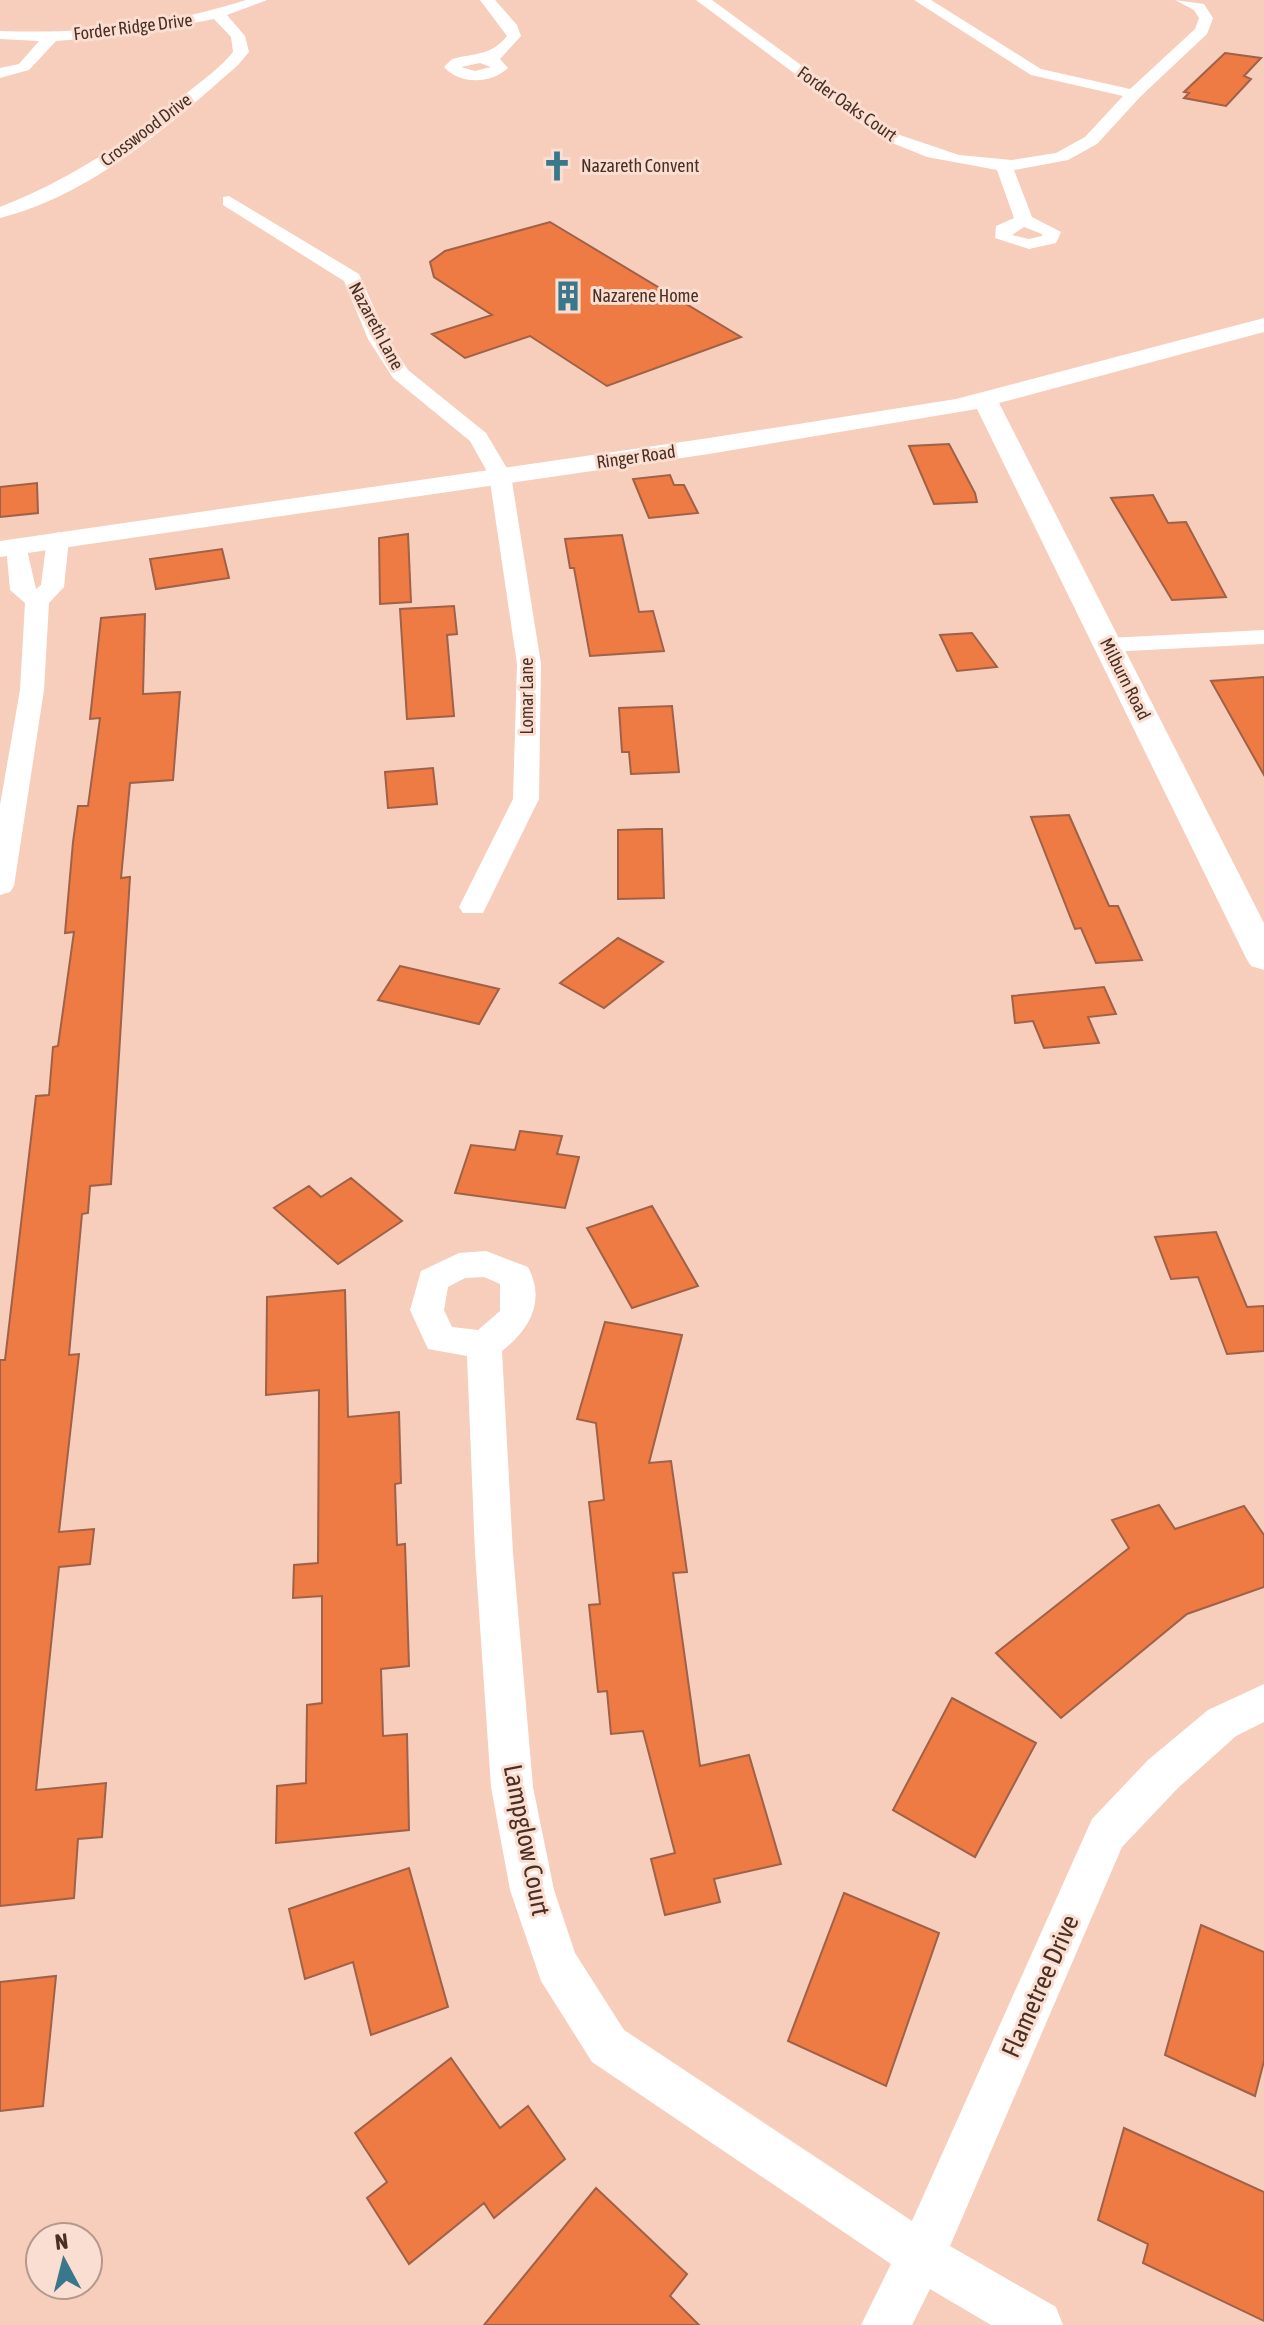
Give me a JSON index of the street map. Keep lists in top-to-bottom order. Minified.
{"streets":{"street":["Forder Ridge Drive","Forder Oaks Court","Crosswood Drive","Nazareth Lane","Ringer Road","Milburn Road","Lomar Lane","Lampglow Court","Flametree Drive"]},"crossings":[["Forder Ridge Drive","Crosswood Drive"],["Nazareth Lane","Ringer Road"],["Nazareth Lane","Lomar Lane"],["Ringer Road","Milburn Road"],["Ringer Road","Lomar Lane"],["Lampglow Court","Flametree Drive"]],"places":{"church":["Nazareth Convent"],"building":["Nazarene Home"]},"north":"top"}
